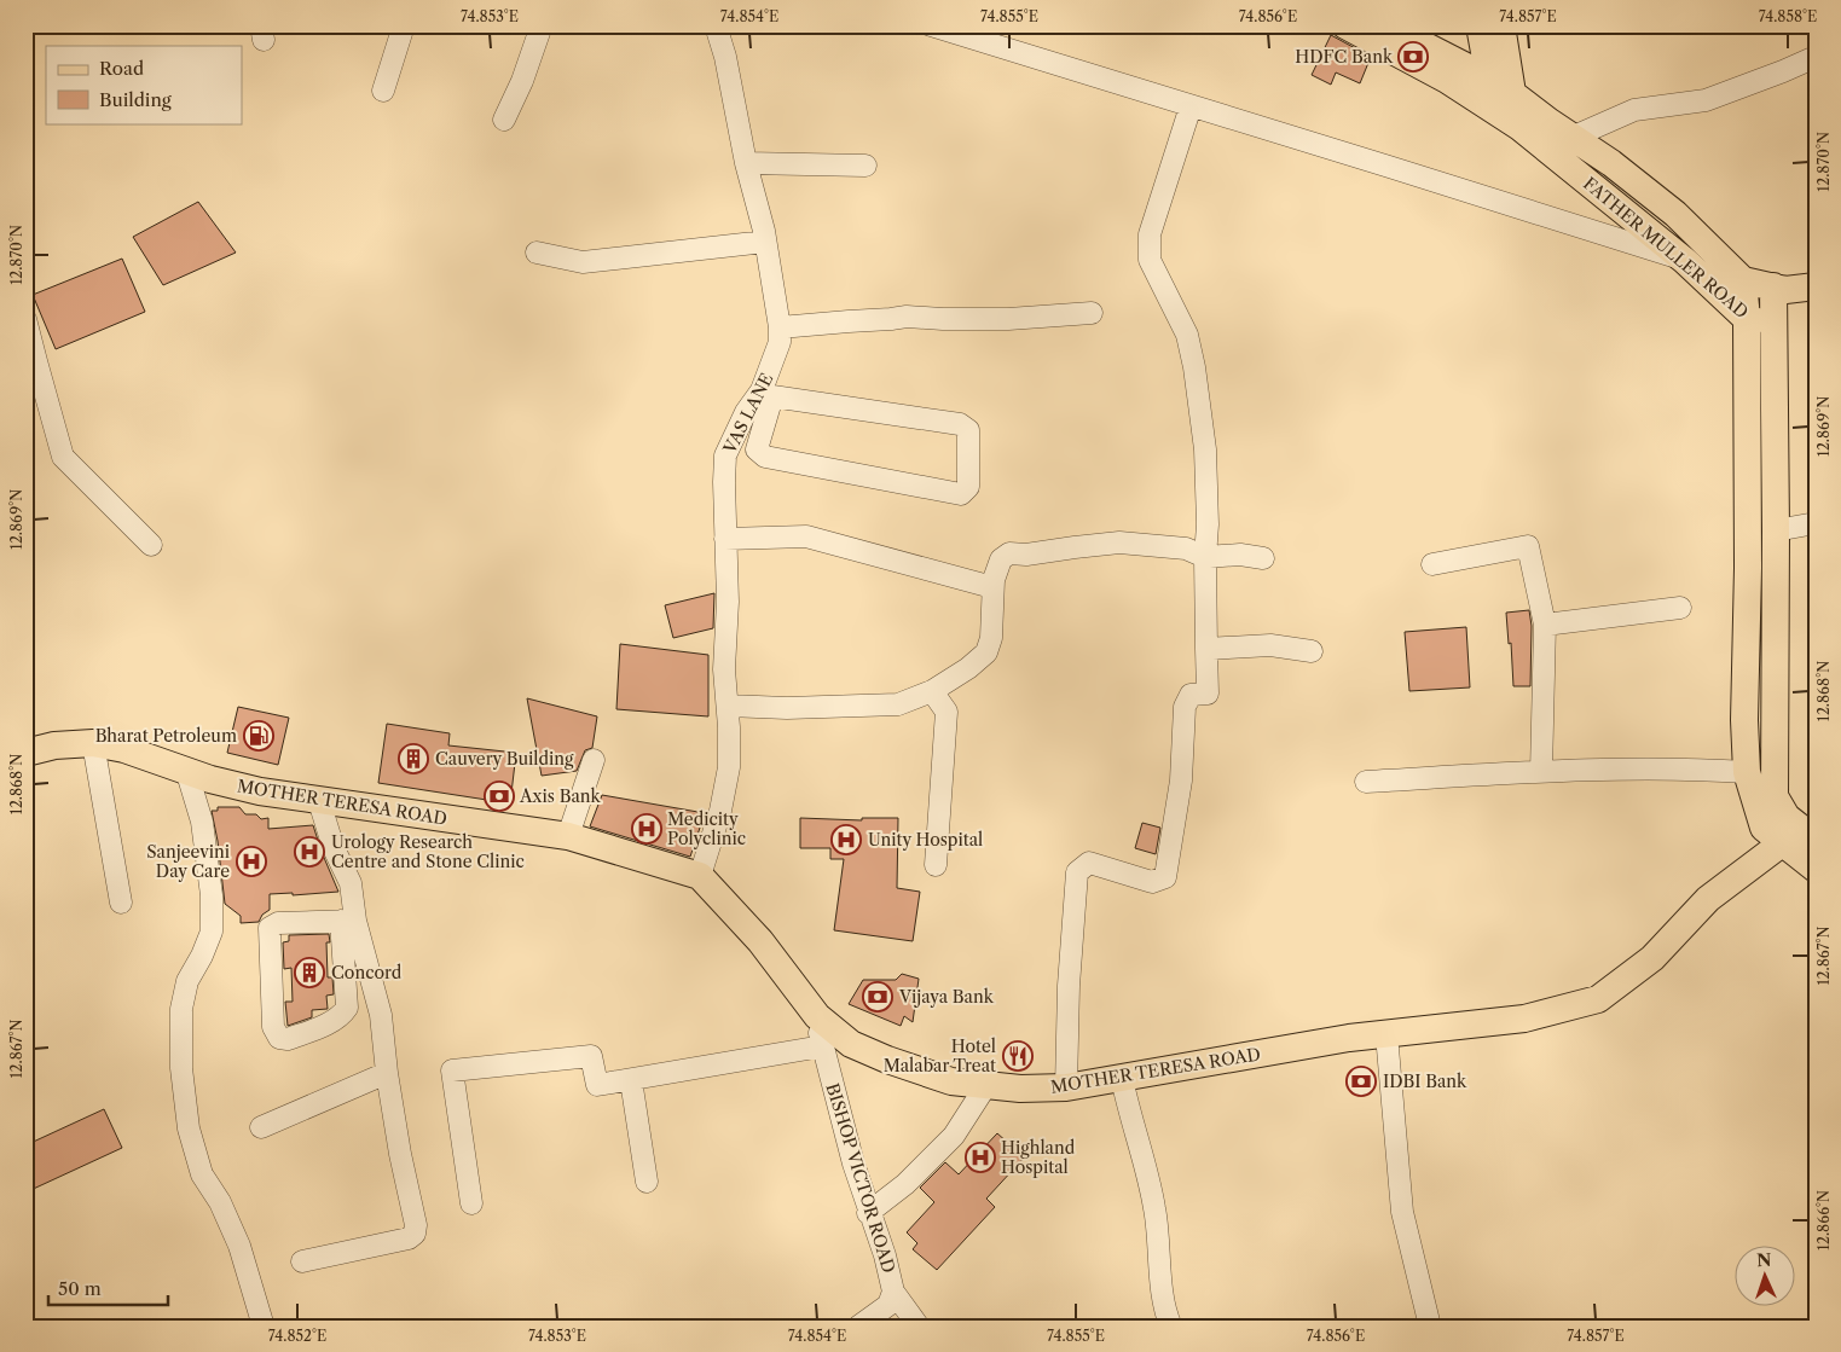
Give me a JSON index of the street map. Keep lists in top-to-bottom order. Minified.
{"streets":{"main road":["FATHER MULLER ROAD","MOTHER TERESA ROAD"],"street":["VAS LANE","BISHOP VICTOR ROAD"]},"crossings":[["VAS LANE","MOTHER TERESA ROAD"],["MOTHER TERESA ROAD","BISHOP VICTOR ROAD"]],"places":{"bank":["HDFC Bank","Axis Bank","Vijaya Bank","IDBI Bank"],"fuel station":["Bharat Petroleum"],"building":["Cauvery Building","Concord"],"hospital":["Medicity Polyclinic","Unity Hospital","Urology Research Centre and Stone Clinic","Sanjeevini Day Care","Highland Hospital"],"restaurant":["Hotel Malabar Treat"]},"legend":["Road","Building"],"scale_bar":"50 m","north":"top","coordinates":["74.853°E","74.854°E","74.855°E","74.856°E","74.857°E","74.858°E","12.870°N","12.869°N","12.868°N","12.867°N","12.866°N","74.852°E"]}
